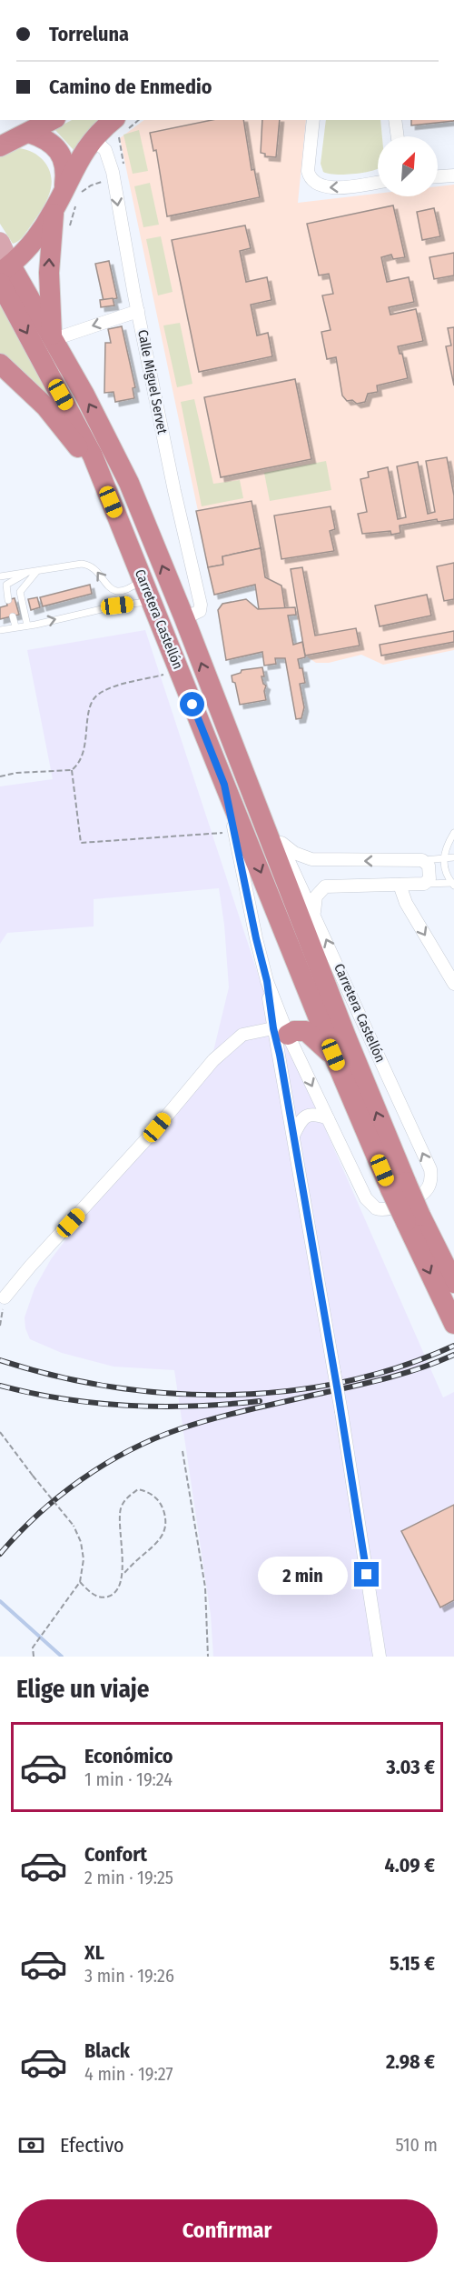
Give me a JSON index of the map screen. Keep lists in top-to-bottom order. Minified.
{"streets":{"highway":["Carretera Castellón"],"street":["Calle Miguel Servet"]},"crossings":[["Calle Miguel Servet","Carretera Castellón"]],"one_way":["Calle Miguel Servet"],"north":"top right","page":{"banner":["Torreluna","Camino de Enmedio"],"bubble":"2 min","heading":"Elige un viaje","list":[{"name":"Económico","note":"1 min · 19:24","value":"3.03 €"},{"name":"Confort","note":"2 min · 19:25","value":"4.09 €"},{"name":"XL","note":"3 min · 19:26","value":"5.15 €"},{"name":"Black","note":"4 min · 19:27","value":"2.98 €"}],"pay":["Efectivo","510 m"],"buttons":"Confirmar"}}
